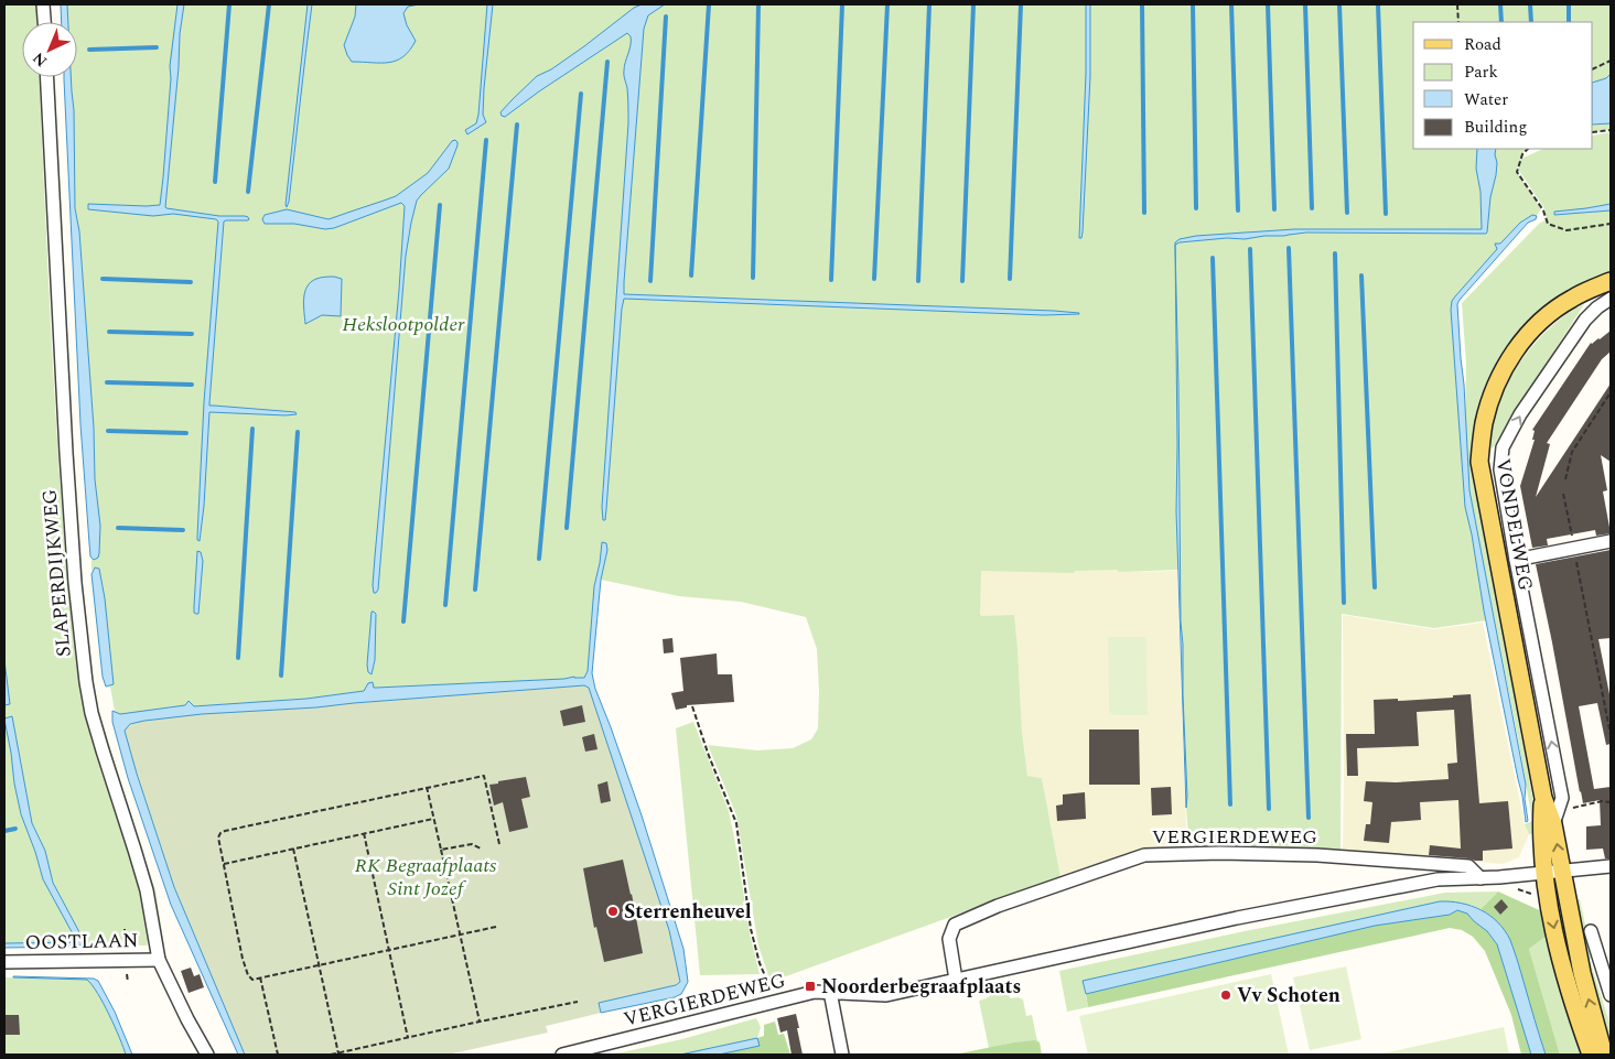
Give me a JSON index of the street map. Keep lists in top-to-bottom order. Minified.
{"streets":{"main road":["VONDELWEG"],"street":["SLAPERDIJKWEG","VERGIERDEWEG","OOSTLAAN"]},"crossings":[["VONDELWEG","VERGIERDEWEG"],["SLAPERDIJKWEG","OOSTLAAN"]],"parks":["Hekslootpolder","RK Begraafplaats Sint Jozef"],"places":{"other":["Sterrenheuvel","Vv Schoten"],"transit":["Noorderbegraafplaats"]},"legend":["Road","Park","Water","Building"],"north":"bottom left"}
